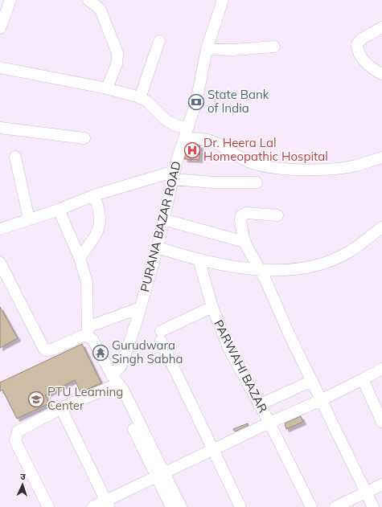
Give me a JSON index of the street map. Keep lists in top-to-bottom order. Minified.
{"streets":{"street":["PURANA BAZAR ROAD","PARWAHI BAZAR"]},"places":{"bank":["State Bank of India"],"hospital":["Dr. Heera Lal Homeopathic Hospital"],"temple":["Gurudwara Singh Sabha"],"school or university":["PTU Learning Center"]},"north":"top"}
